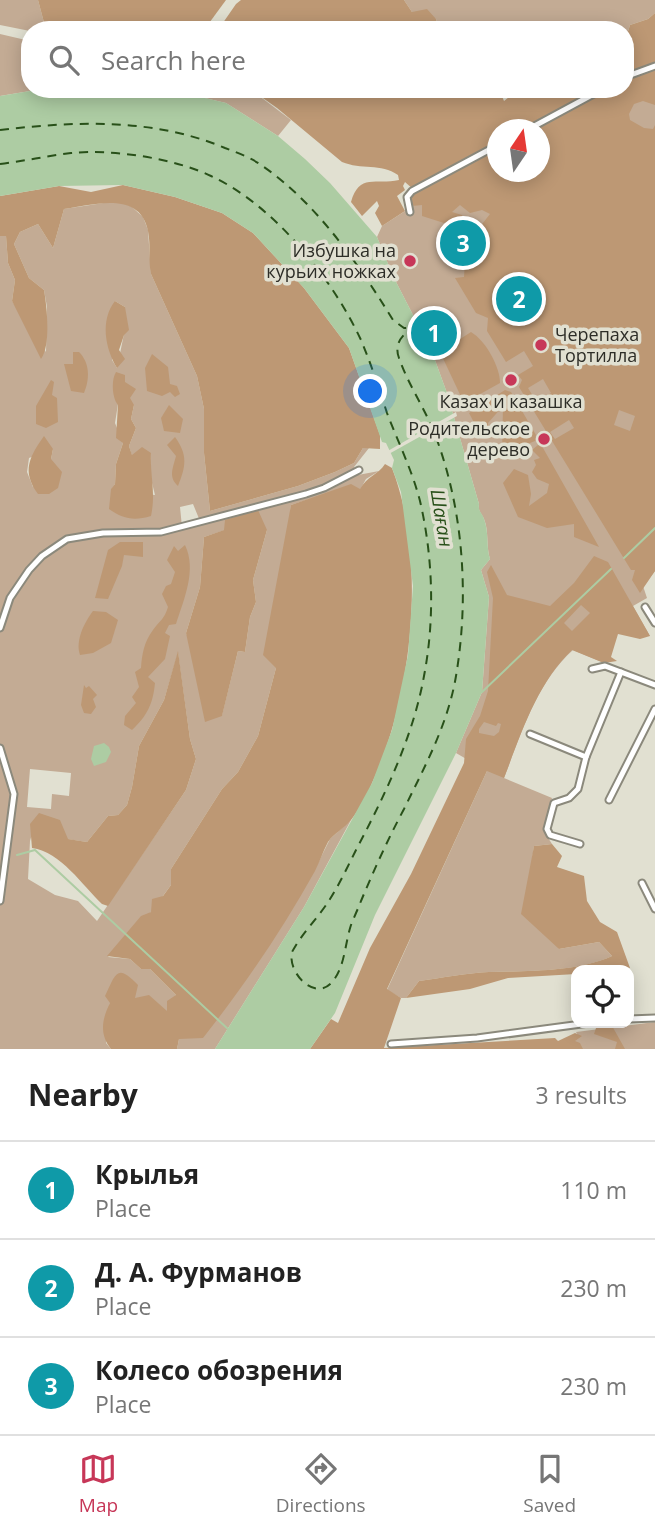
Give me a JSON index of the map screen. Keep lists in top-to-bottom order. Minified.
{"water":["Шаған"],"places":["Избушка на курьих ножках","Черепаха Тортилла","Казах и казашка","Родительское дерево"],"north":"top","page":{"search":"Search here","pins":["3","2","1"],"heading":["Nearby","3 results"],"list":[{"mark":"1","name":"Крылья","note":"Place","value":"110 m"},{"mark":"2","name":"Д. А. Фурманов","note":"Place","value":"230 m"},{"mark":"3","name":"Колесо обозрения","note":"Place","value":"230 m"}],"nav":["Map","Directions","Saved"]}}
